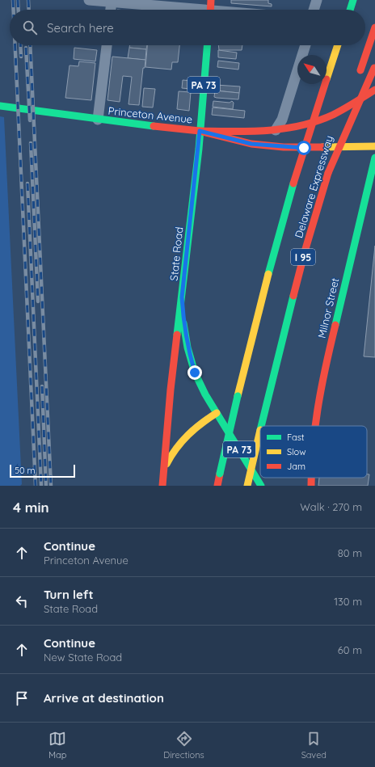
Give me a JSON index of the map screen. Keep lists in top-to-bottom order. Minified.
{"streets":{"main road":["PA 73","Princeton Avenue","Delaware Expressway","State Road","I 95","Milnor Street"]},"crossings":[["PA 73","State Road"],["Princeton Avenue","State Road"]],"legend":["Fast","Slow","Jam"],"scale_bar":"50 m","north":"top left","page":{"search":"Search here","scale":"50 m","heading":["4 min","Walk · 270 m"],"list":[["Continue","Princeton Avenue","80 m"],["Turn left","State Road","130 m"],["Continue","New State Road","60 m"],"Arrive at destination"],"nav":["Map","Directions","Saved"]}}
